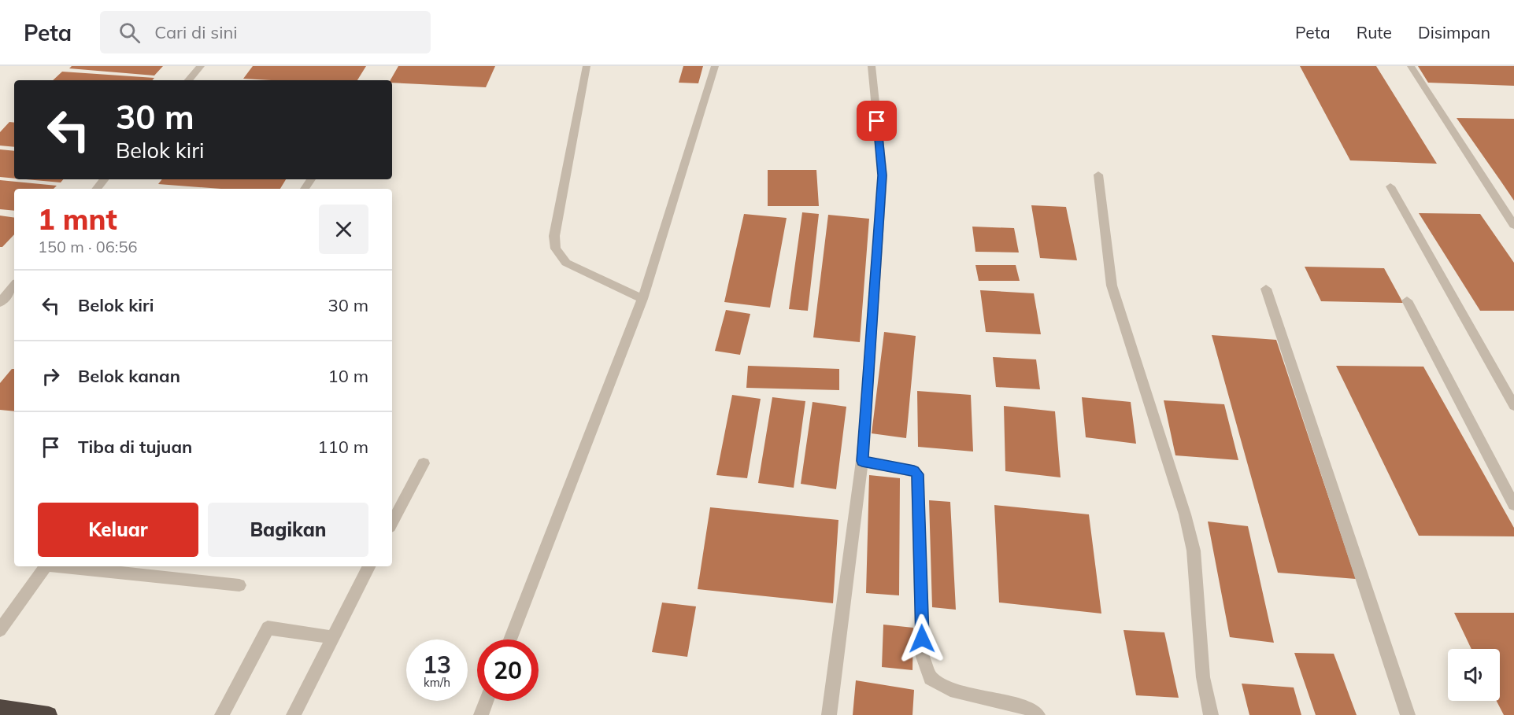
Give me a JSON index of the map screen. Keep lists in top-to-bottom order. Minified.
{"page":{"header":"Peta","search":"Cari di sini","nav":["Peta","Rute","Disimpan"],"turn":["30 m","Belok kiri"],"heading":["1 mnt","150 m · 06:56"],"list":[{"name":"Belok kiri","value":"30 m"},{"name":"Belok kanan","value":"10 m"},{"name":"Tiba di tujuan","value":"110 m"}],"buttons":["Keluar","Bagikan"],"speed":"13 km/h","limit":"20"}}
